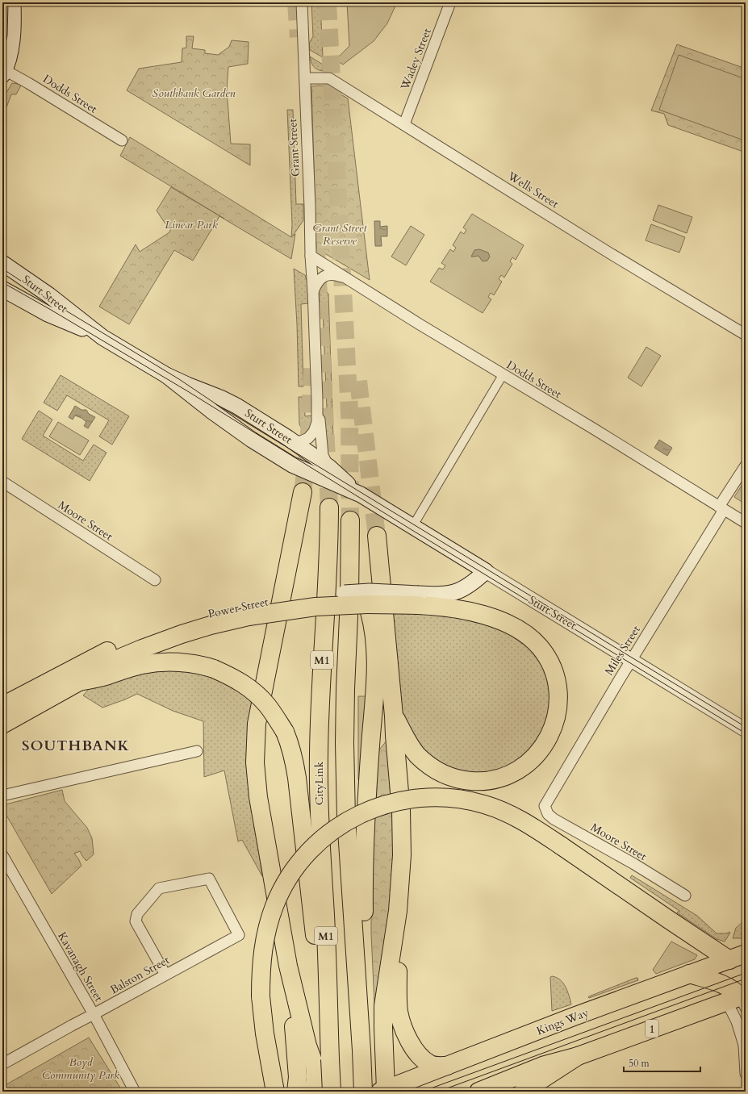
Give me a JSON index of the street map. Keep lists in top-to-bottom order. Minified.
{"streets":{"highway":["Power Street","M1","CityLink","Kings Way","1"],"main road":["Sturt Street"],"street":["Wadey Street","Dodds Street","Grant Street","Wells Street","Moore Street","Miles Street","Kavanagh Street","Balston Street"]},"crossings":[["Wadey Street","Wells Street"],["Dodds Street","Grant Street"],["Dodds Street","Miles Street"],["Grant Street","Wells Street"],["Grant Street","Sturt Street"],["Sturt Street","Power Street"],["Sturt Street","Miles Street"],["Moore Street","Miles Street"],["M1","CityLink"],["Kavanagh Street","Balston Street"]],"districts":["SOUTHBANK"],"parks":["Southbank Garden","Linear Park","Grant Street Reserve","Boyd Community Park"],"scale_bar":"50 m"}
